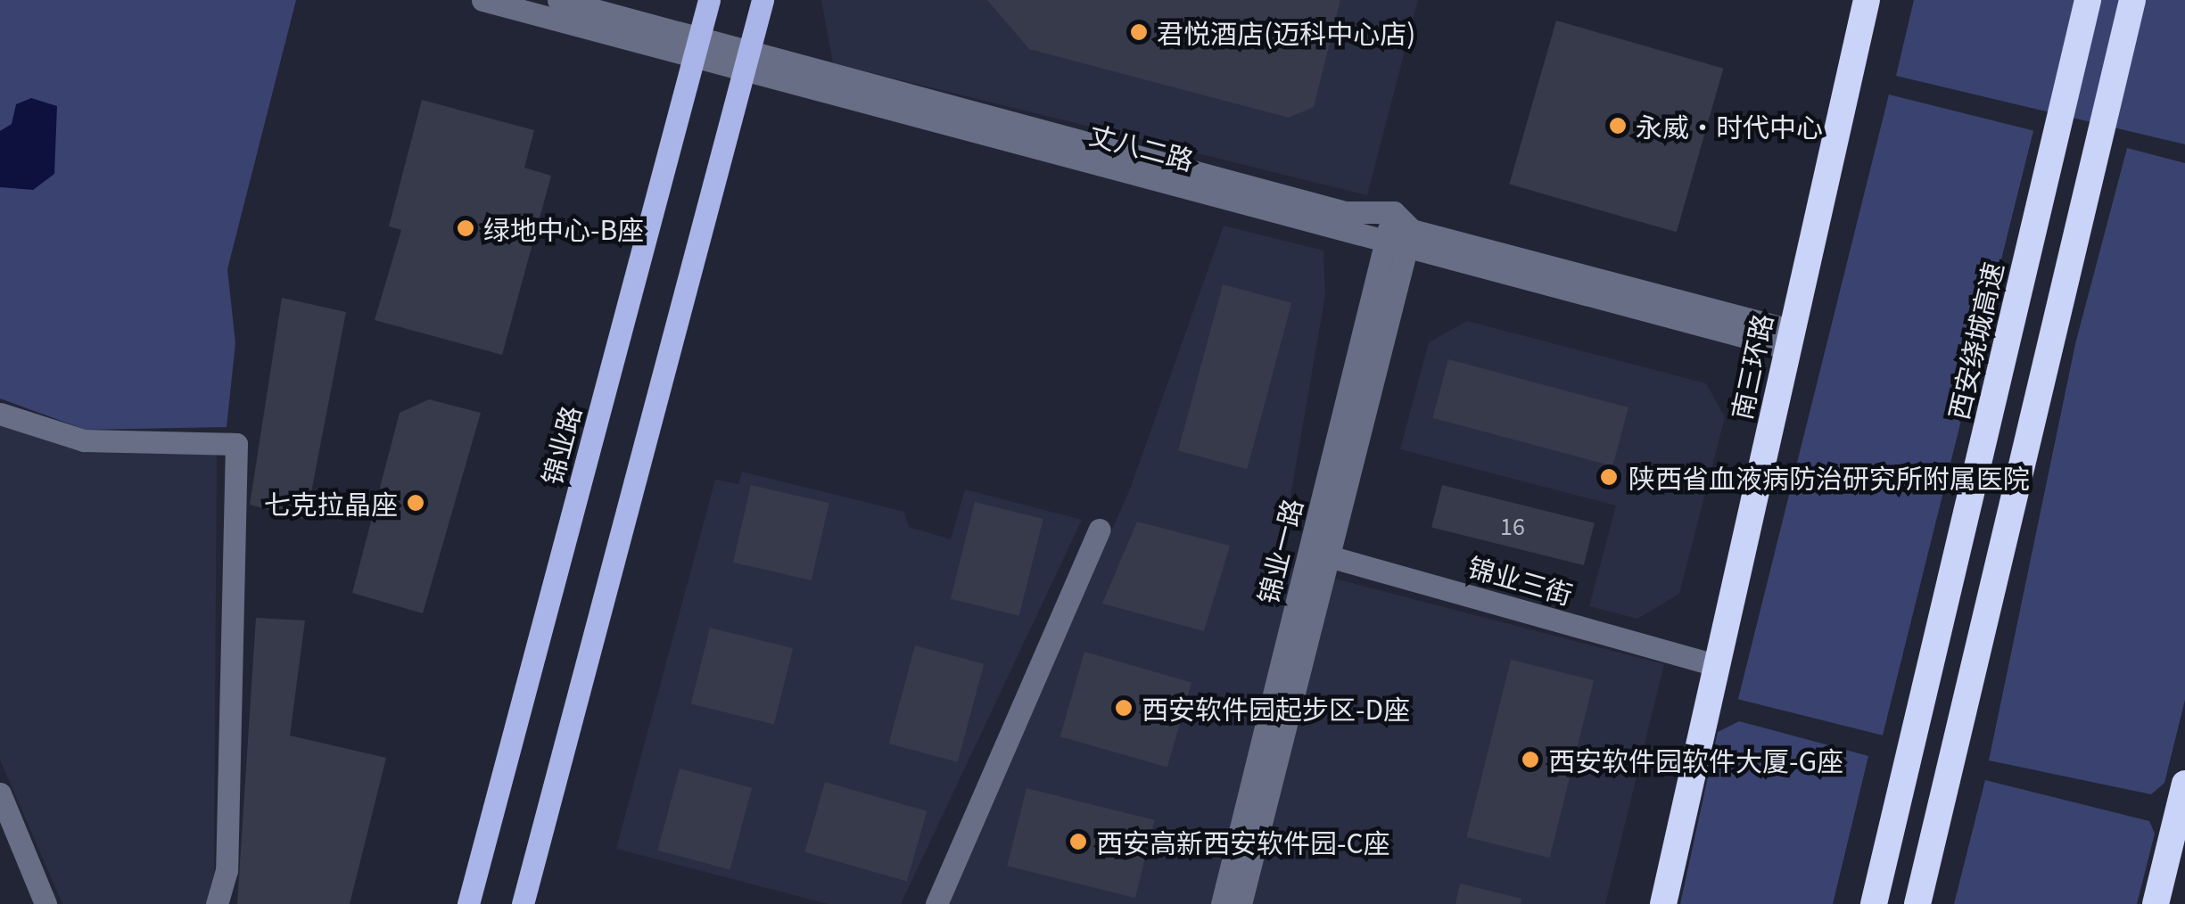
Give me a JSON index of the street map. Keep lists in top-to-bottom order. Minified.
{"streets":{"highway":["西安绕城高速","南三环路"],"main road":["锦业路"],"street":["丈八二路","锦业一路","锦业三街"]},"crossings":[["丈八二路","南三环路"],["丈八二路","锦业路"],["丈八二路","锦业一路"],["南三环路","锦业三街"],["锦业一路","锦业三街"]],"places":["君悦酒店(迈科中心店)","永威·时代中心","绿地中心-B座","陕西省血液病防治研究所附属医院","七克拉晶座","西安软件园起步区-D座","西安软件园软件大厦-G座","西安高新西安软件园-C座"],"house_numbers":["16"]}
